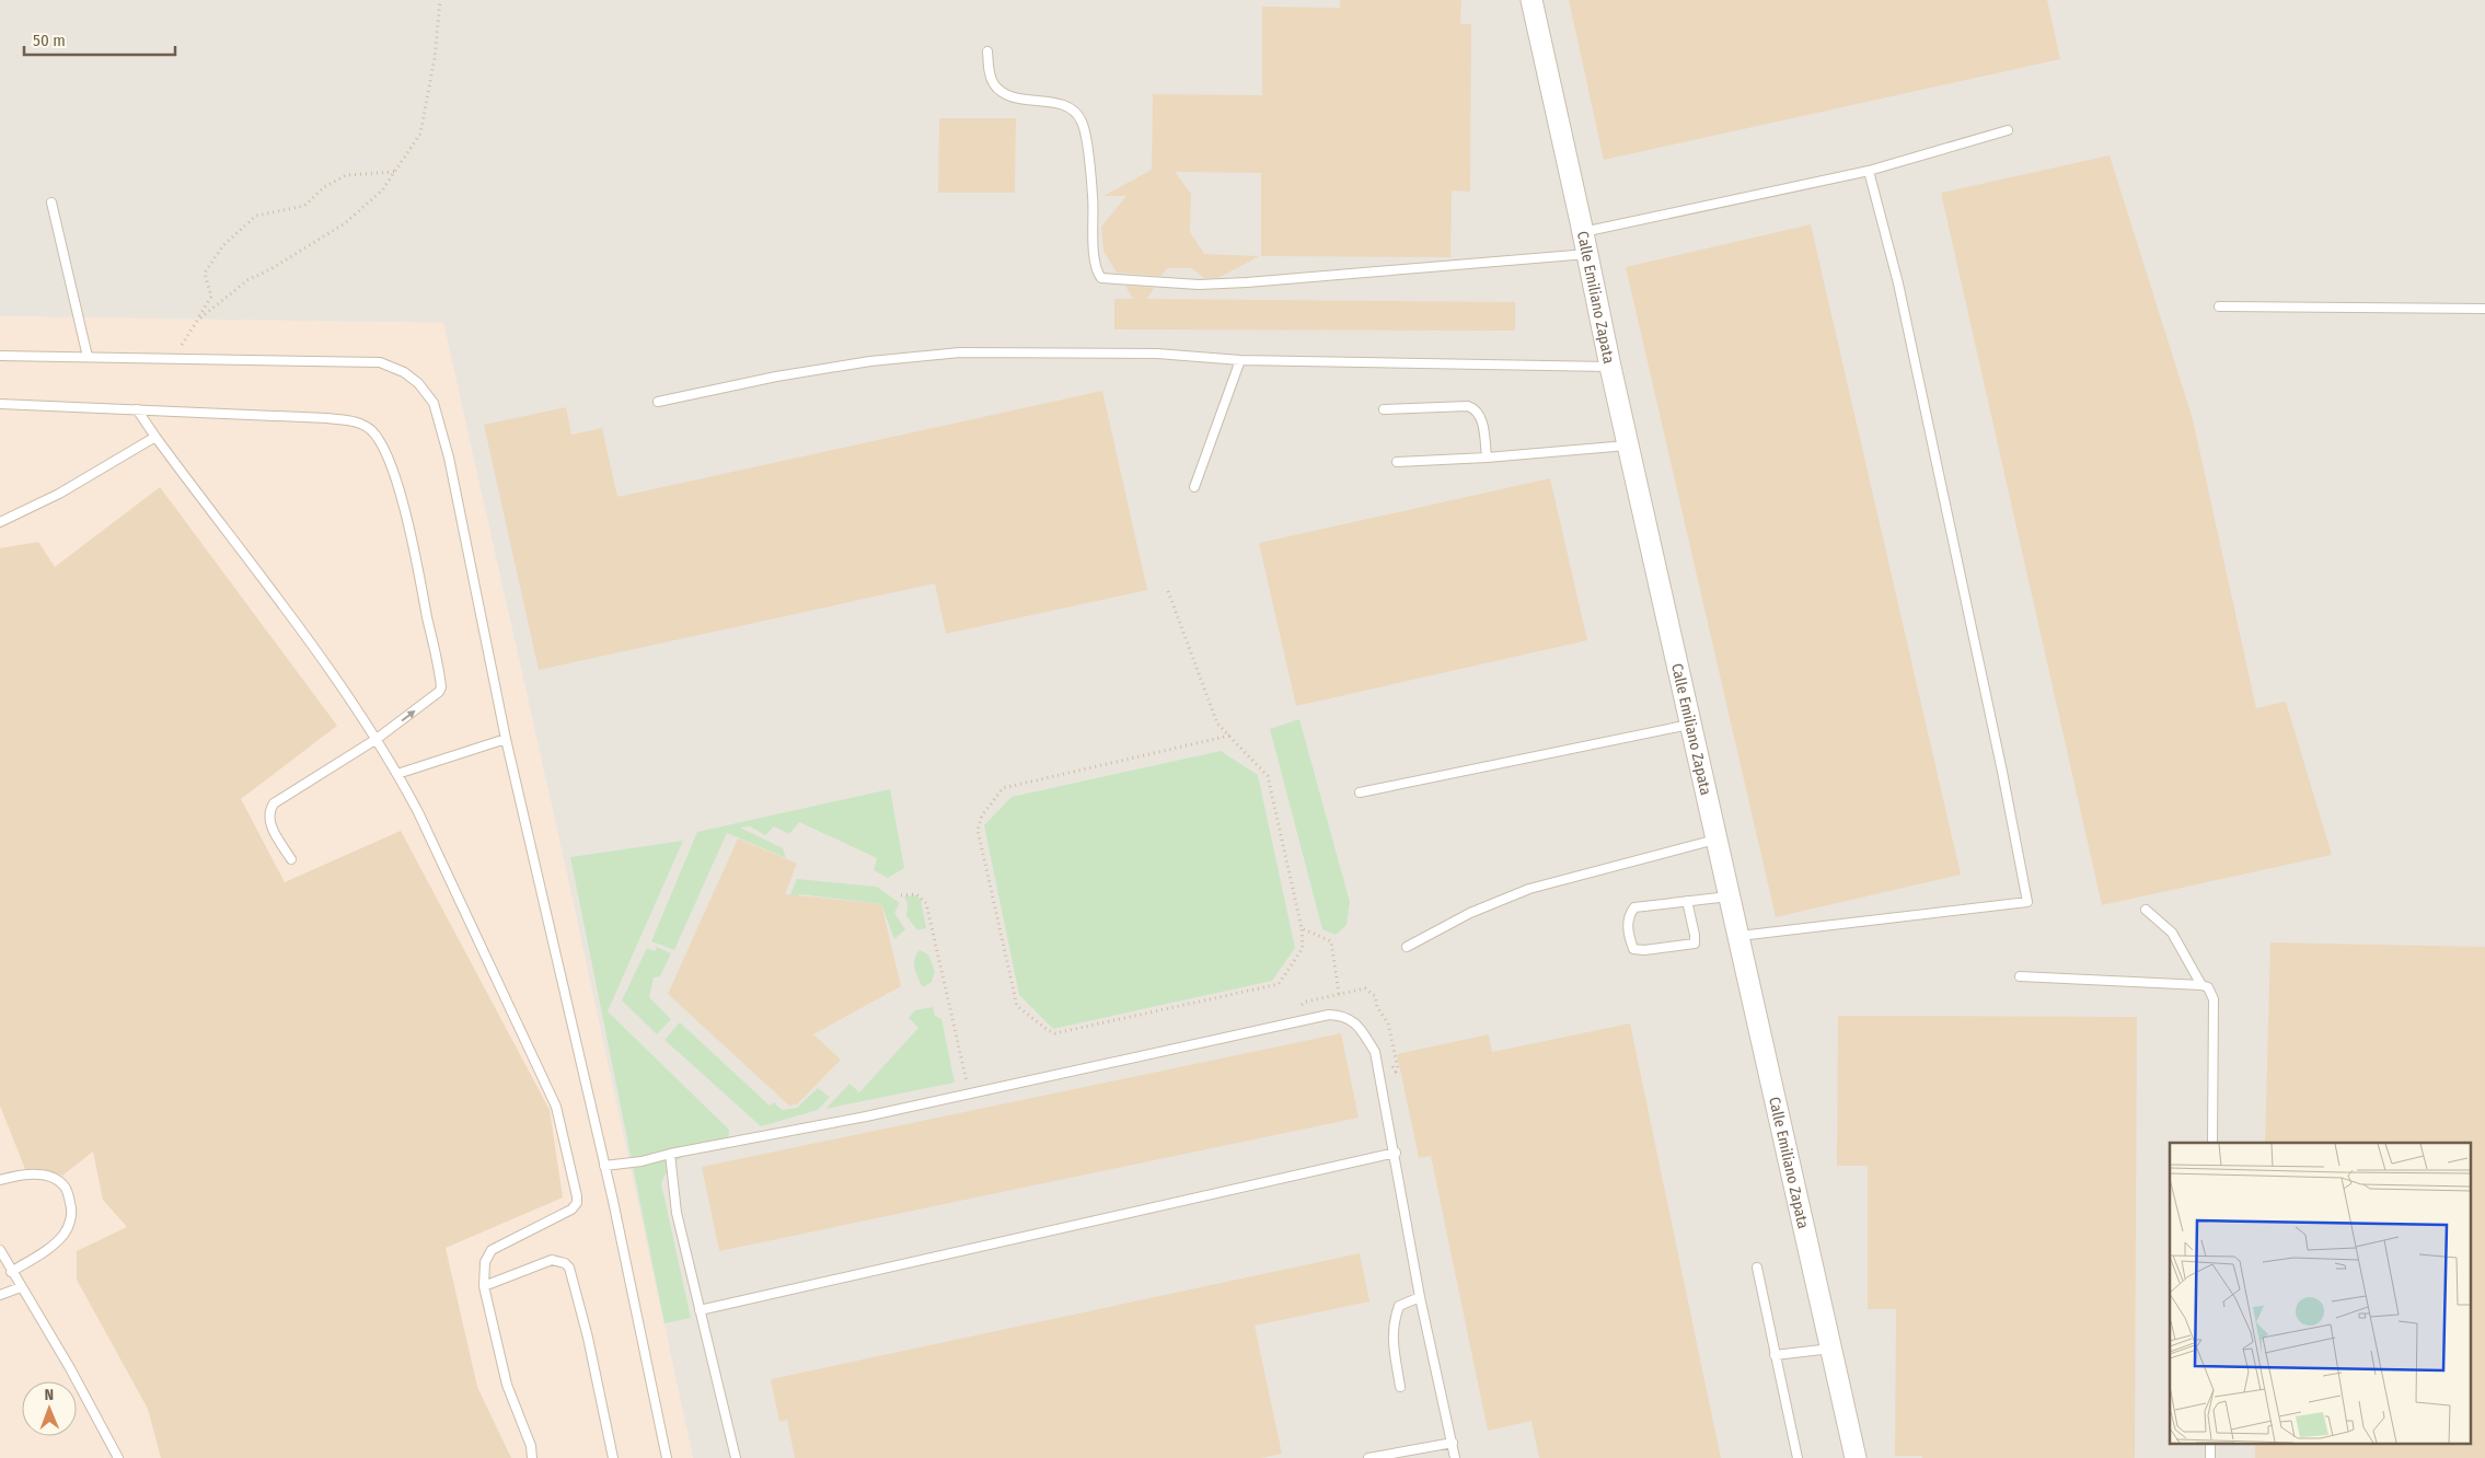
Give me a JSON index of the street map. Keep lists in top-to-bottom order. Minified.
{"streets":{"street":["Calle Emiliano Zapata"]},"scale_bar":"50 m","north":"top"}
